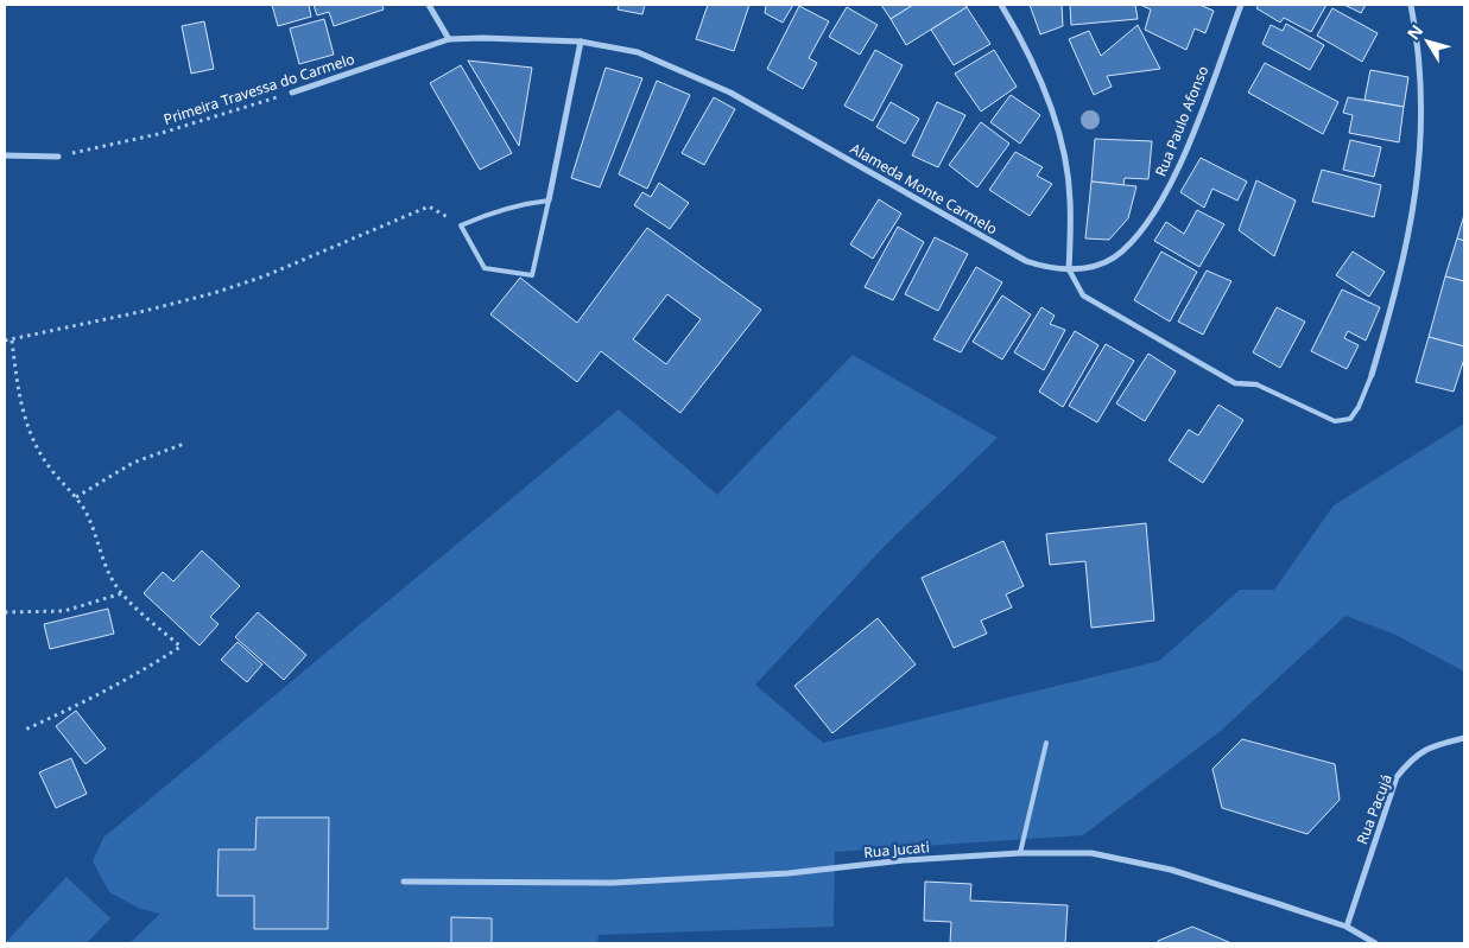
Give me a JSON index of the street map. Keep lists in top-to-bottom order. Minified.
{"streets":{"street":["Primeira Travessa do Carmelo","Rua Paulo Afonso","Alameda Monte Carmelo","Rua Pacujá","Rua Jucati"]},"crossings":[["Primeira Travessa do Carmelo","Alameda Monte Carmelo"],["Rua Paulo Afonso","Alameda Monte Carmelo"],["Rua Pacujá","Rua Jucati"]],"north":"top left"}
